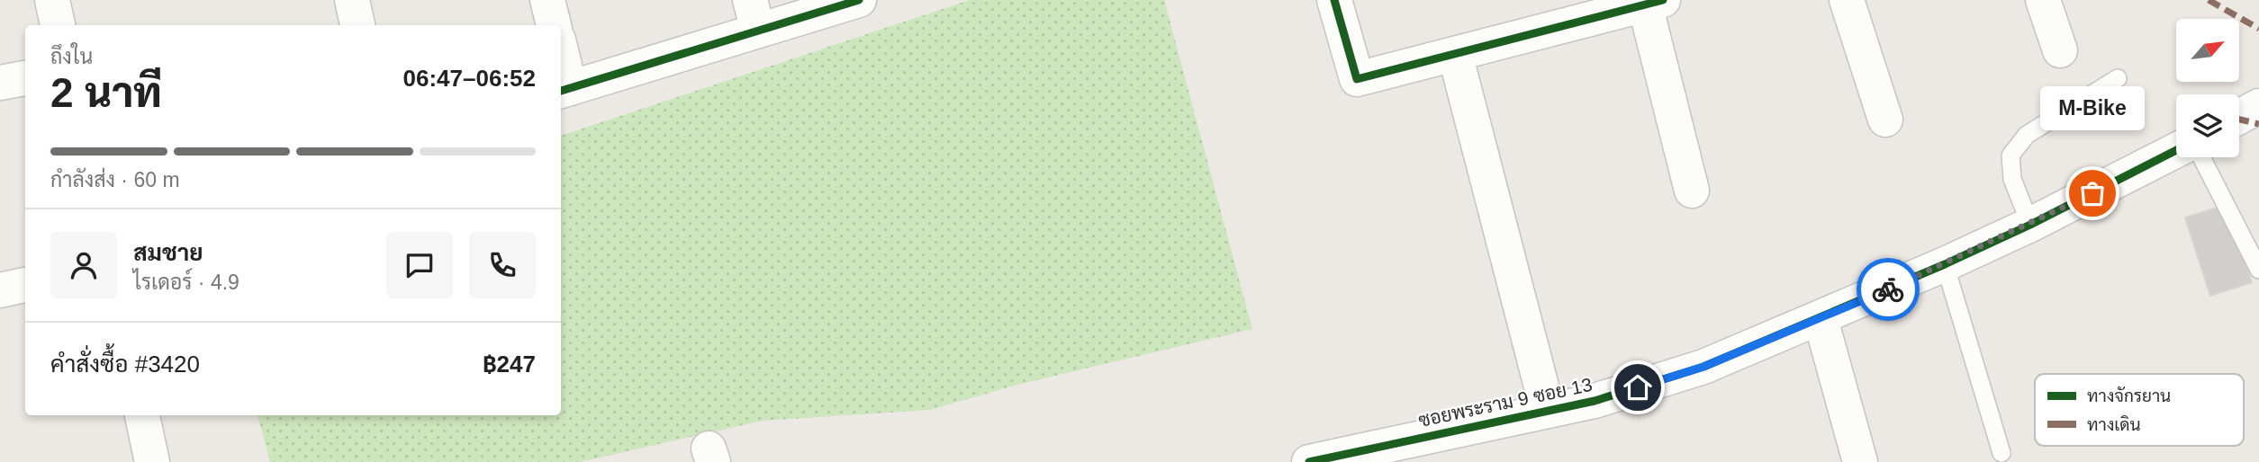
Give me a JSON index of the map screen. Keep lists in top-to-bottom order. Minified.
{"streets":{"street":["ซอยพระราม 9 ซอย 13"]},"places":["M-Bike"],"legend":["ทางจักรยาน","ทางเดิน"],"north":"top right","page":{"heading":["2 นาที","ถึงใน","06:47–06:52"],"panel":["สมชาย","ไรเดอร์ · 4.9","คำสั่งซื้อ #3420","฿247"],"bubble":"M-Bike","bar":"กำลังส่ง · 60 m"}}
